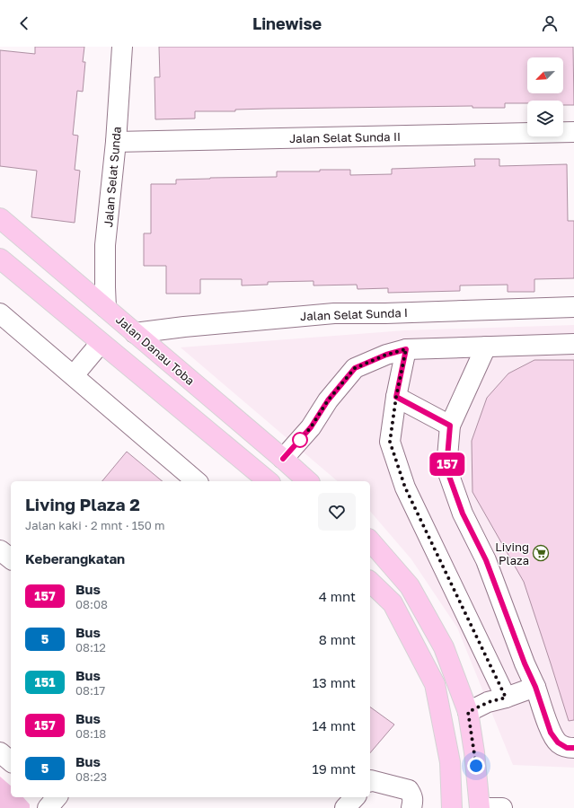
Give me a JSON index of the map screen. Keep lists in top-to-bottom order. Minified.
{"streets":{"main road":["Jalan Danau Toba"],"street":["Jalan Selat Sunda II","Jalan Selat Sunda","Jalan Selat Sunda I"]},"crossings":[["Jalan Selat Sunda II","Jalan Selat Sunda"],["Jalan Selat Sunda","Jalan Danau Toba"],["Jalan Selat Sunda I","Jalan Danau Toba"]],"places":{"supermarket":["Living Plaza"]},"lines":["bus line 157"],"north":"bottom left","page":{"header":"Linewise","on_map":"157","heading":[["Living Plaza 2","Jalan kaki · 2 mnt · 150 m"],"Keberangkatan"],"list":[{"mark":"157","name":"Bus","note":"08:08","value":"4 mnt"},{"mark":"5","name":"Bus","note":"08:12","value":"8 mnt"},{"mark":"151","name":"Bus","note":"08:17","value":"13 mnt"},{"mark":"157","name":"Bus","note":"08:18","value":"14 mnt"},{"mark":"5","name":"Bus","note":"08:23","value":"19 mnt"}]}}
